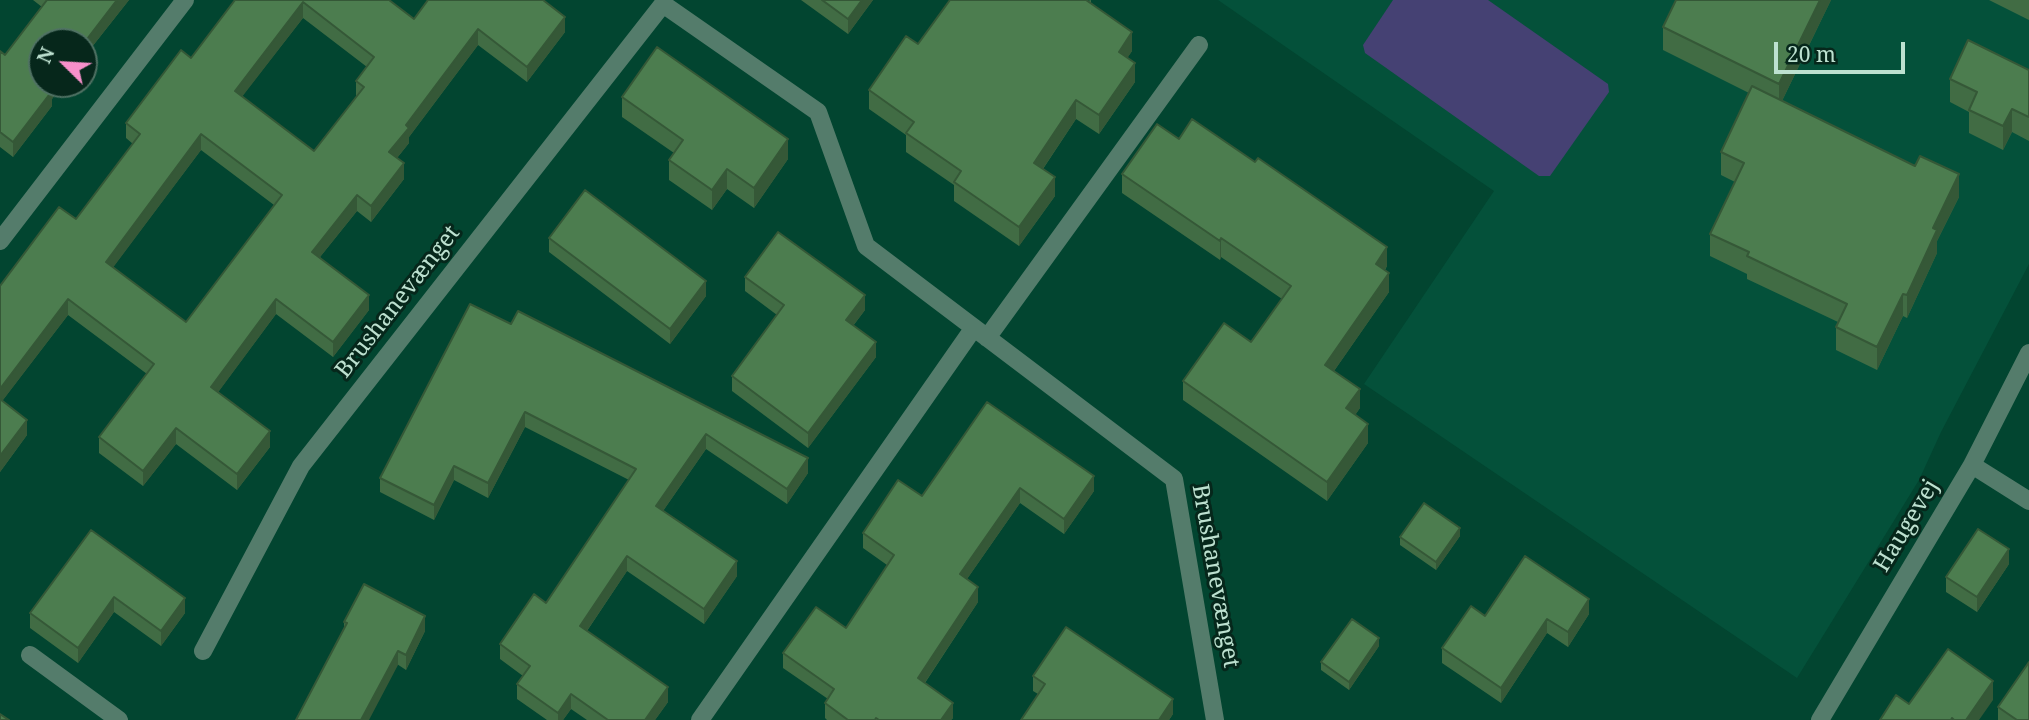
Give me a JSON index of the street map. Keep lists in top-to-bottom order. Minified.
{"streets":{"street":["Brushanevænget","Haugevej"]},"scale_bar":"20 m","north":"top left"}
